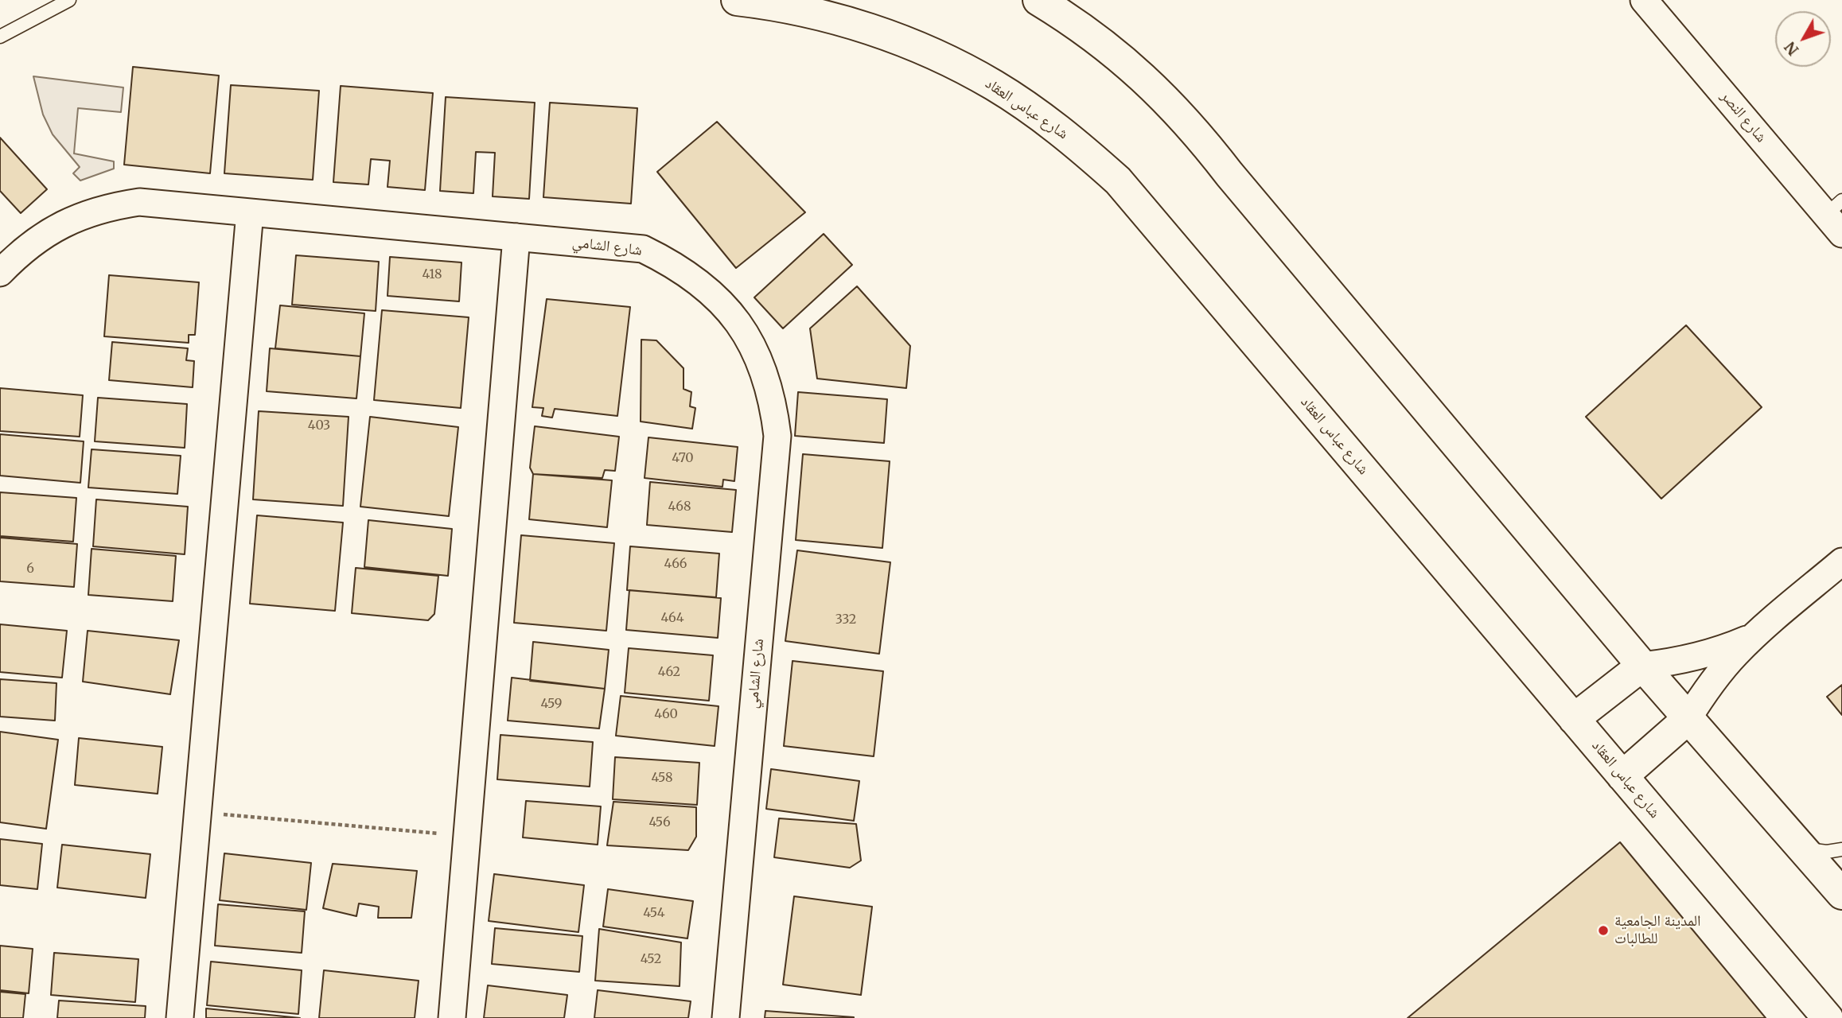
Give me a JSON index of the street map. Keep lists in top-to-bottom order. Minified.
{"streets":{"street":["شارع عباس العقاد","شارع النصر","شارع الشامي"]},"places":["المدينة الجامعية للطالبات"],"house_numbers":["418","403","470","468","466","6","464","332","462","459","460","458","456","454","452"],"north":"bottom left"}
